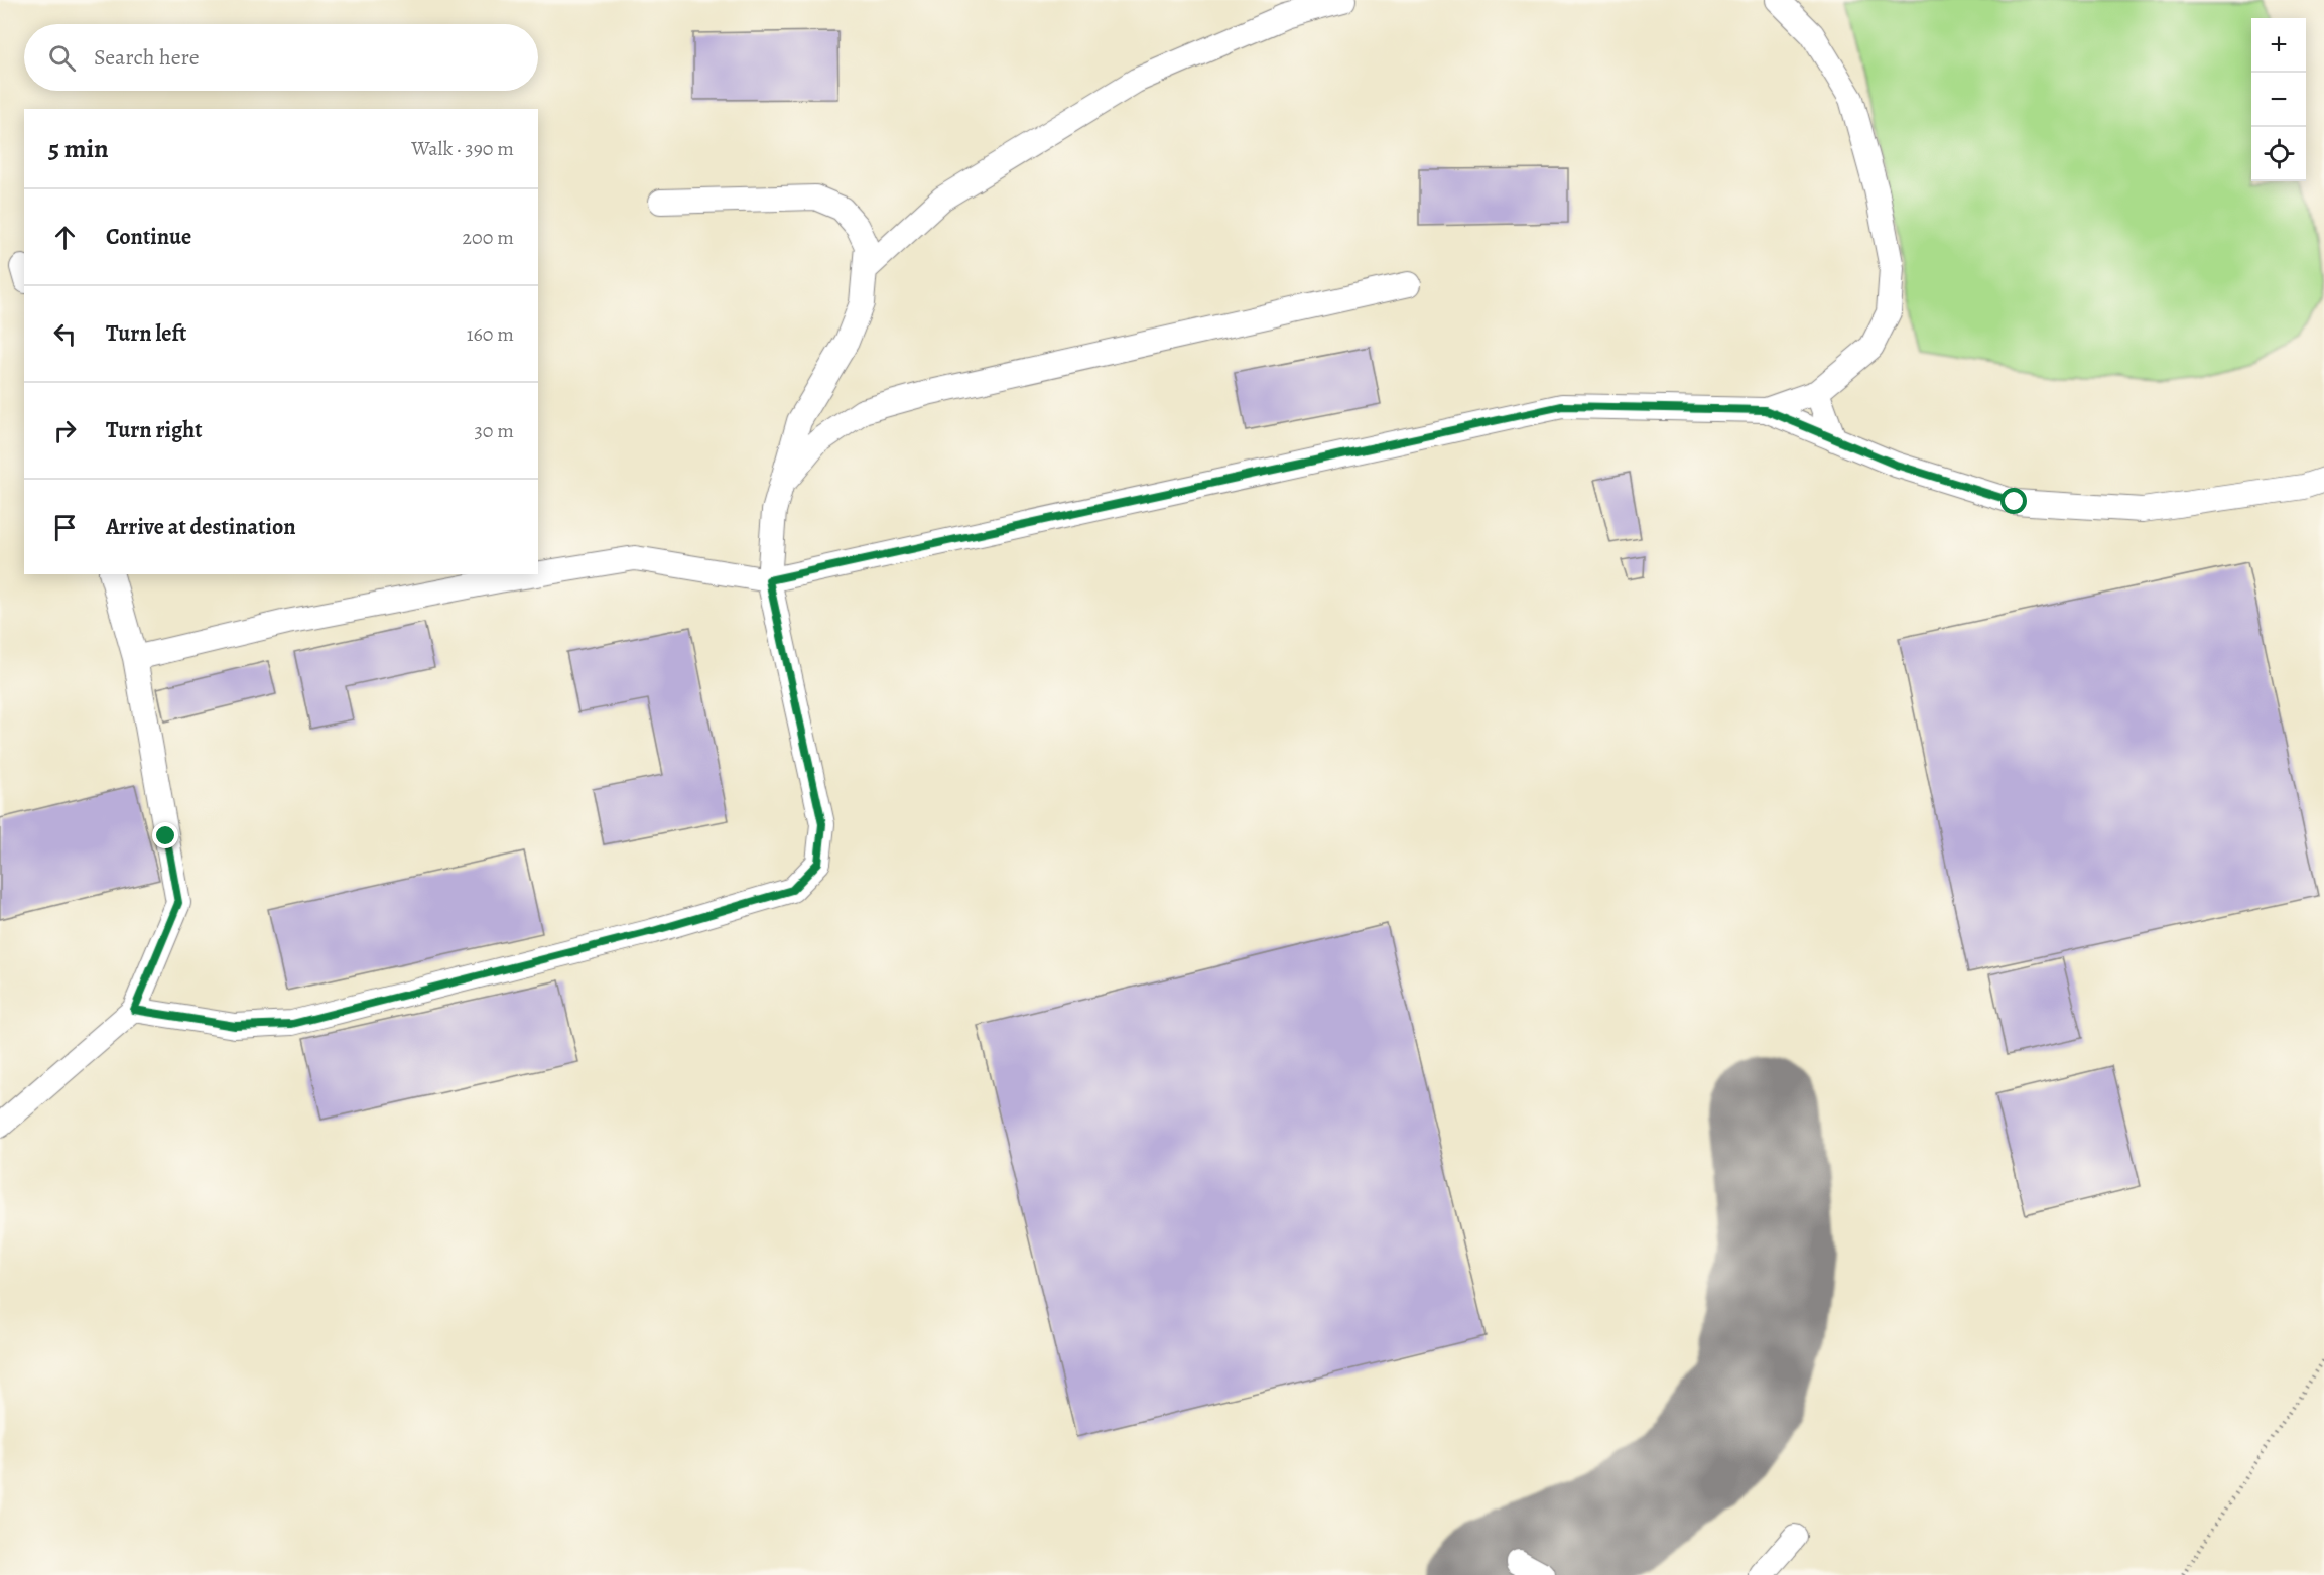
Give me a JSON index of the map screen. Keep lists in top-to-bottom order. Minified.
{"page":{"map_buttons":["+","−"],"search":"Search here","heading":["5 min","Walk · 390 m"],"list":[["Continue","200 m"],["Turn left","160 m"],["Turn right","30 m"],"Arrive at destination"]}}
